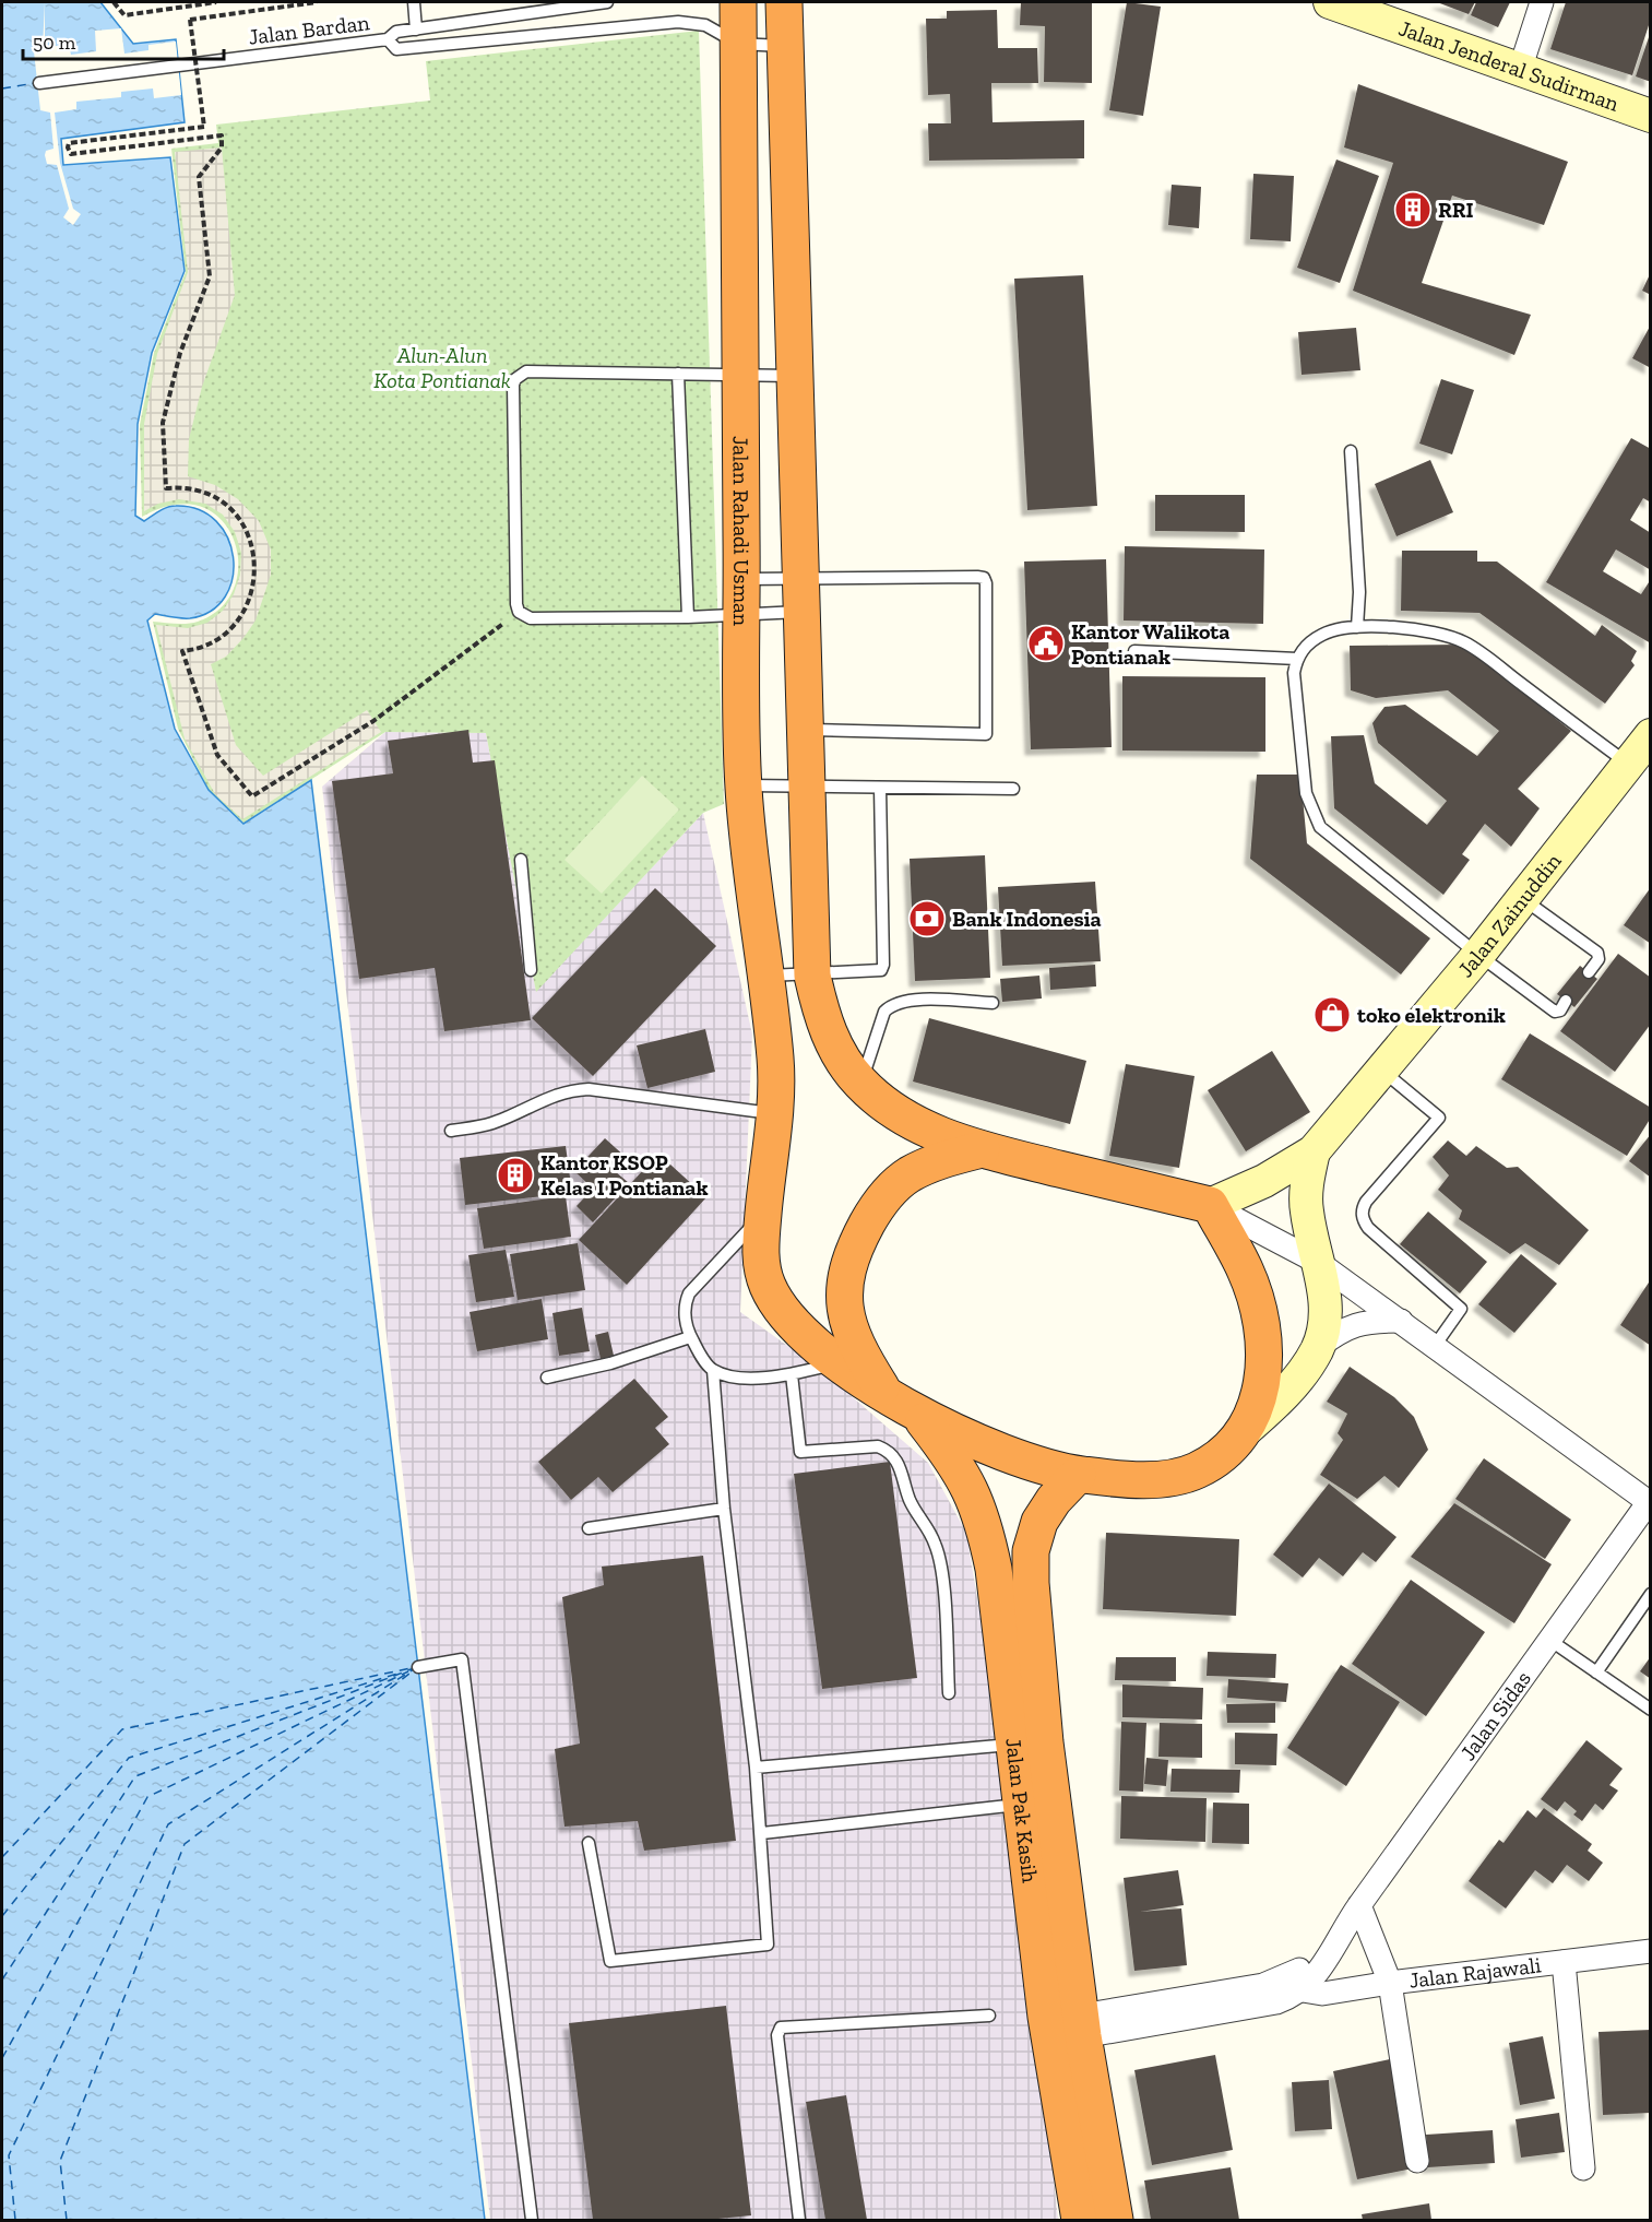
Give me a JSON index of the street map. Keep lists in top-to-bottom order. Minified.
{"streets":{"highway":["Jalan Rahadi Usman","Jalan Pak Kasih"],"street":["Jalan Jenderal Sudirman","Jalan Zainuddin","Jalan Sidas","Jalan Rajawali"],"lane":["Jalan Bardan"]},"crossings":[["Jalan Bardan","Jalan Rahadi Usman"],["Jalan Rahadi Usman","Jalan Pak Kasih"],["Jalan Sidas","Jalan Rajawali"],["Jalan Pak Kasih","Jalan Rajawali"]],"parks":["Alun-Alun Kota Pontianak"],"places":{"building":["RRI","Kantor KSOP Kelas I Pontianak"],"public building":["Kantor Walikota Pontianak"],"bank":["Bank Indonesia"],"shop":["toko elektronik"]},"scale_bar":"50 m"}
